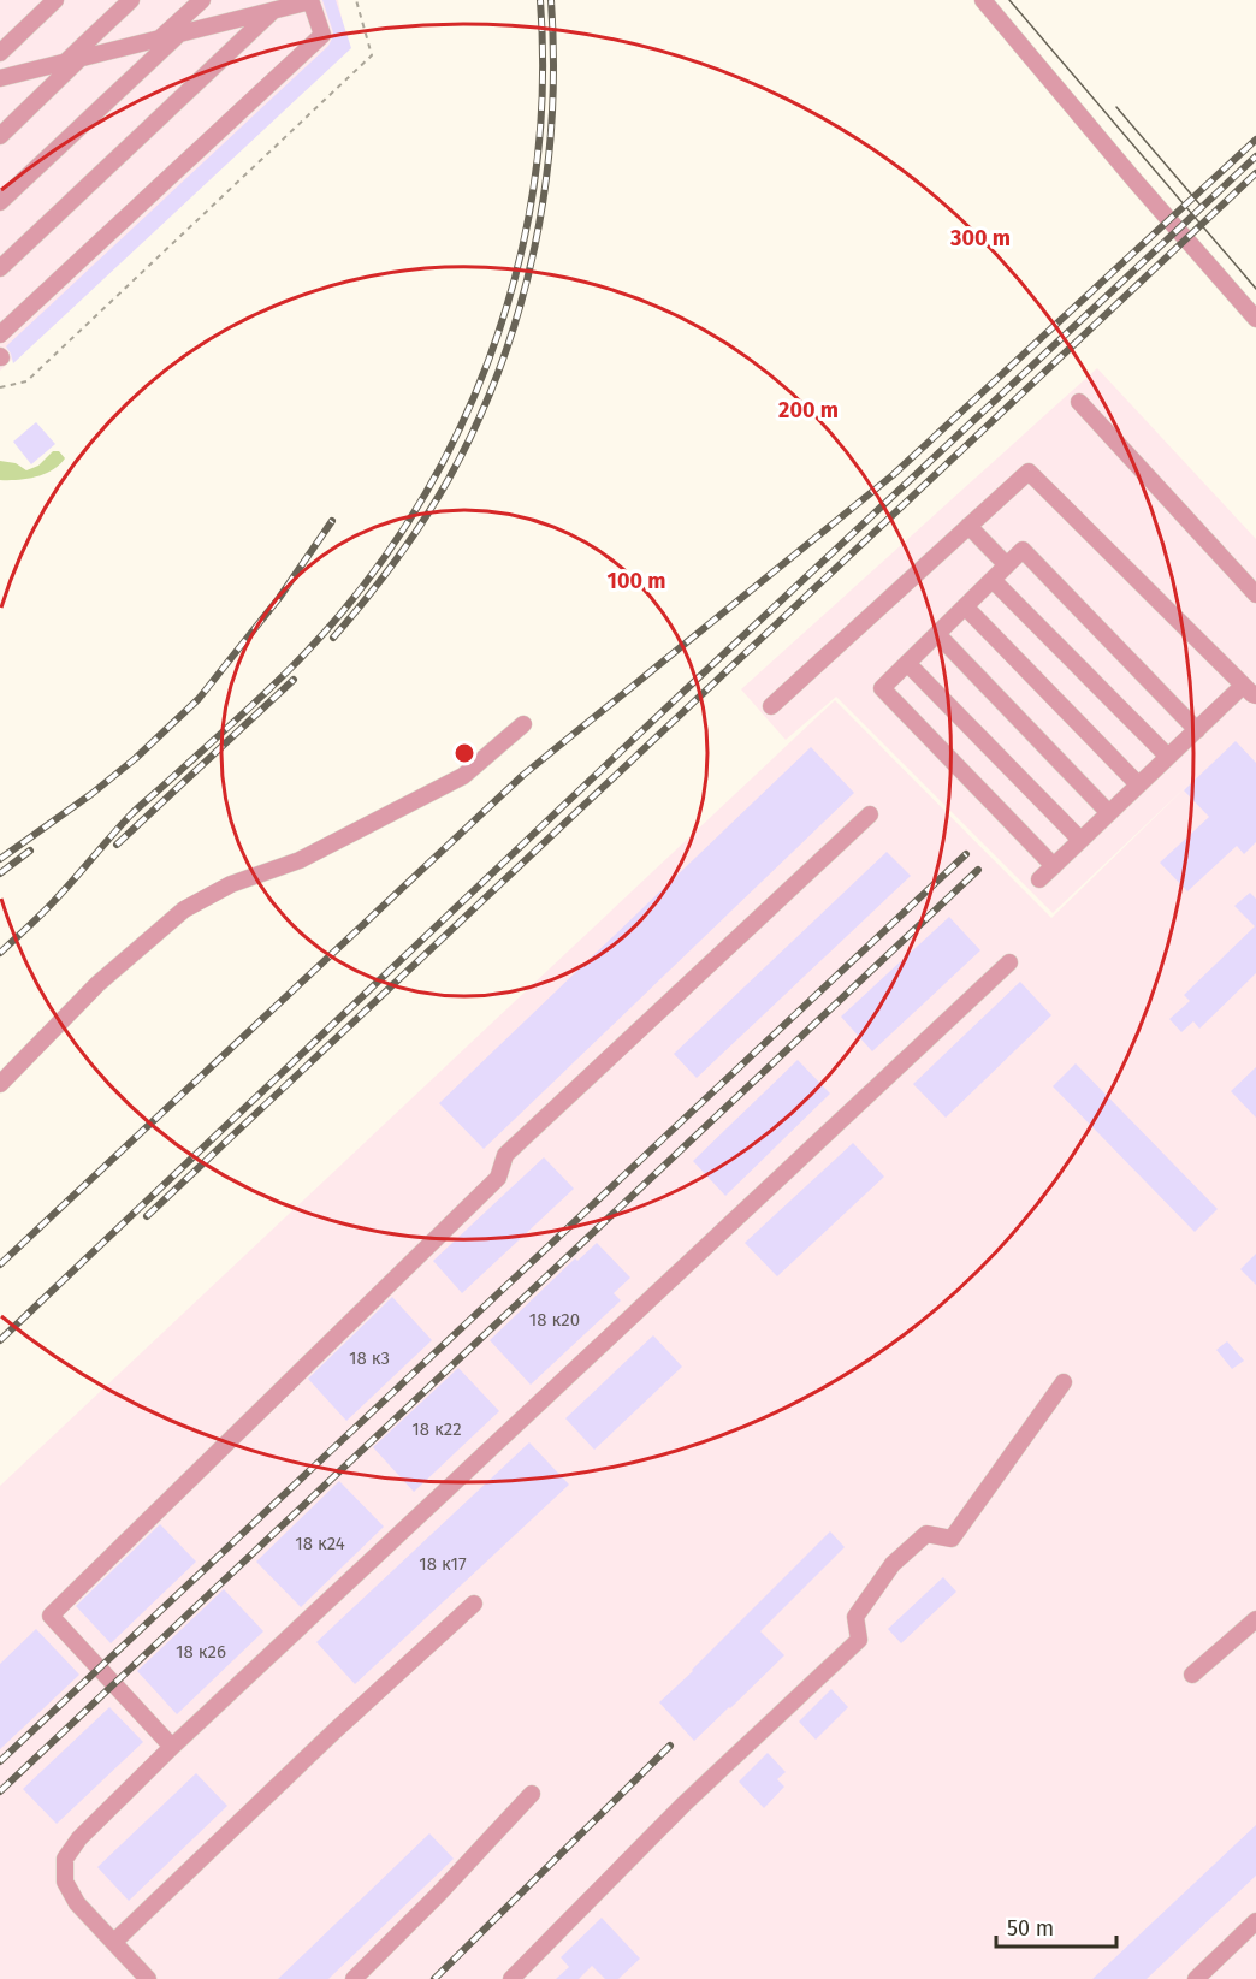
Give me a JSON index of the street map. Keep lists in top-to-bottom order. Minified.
{"house_numbers":["18 к20","18 к3","18 к22","18 к24","18 к17","18 к26"],"scale_bar":"50 m","rings":["300 m","200 m","100 m"]}
